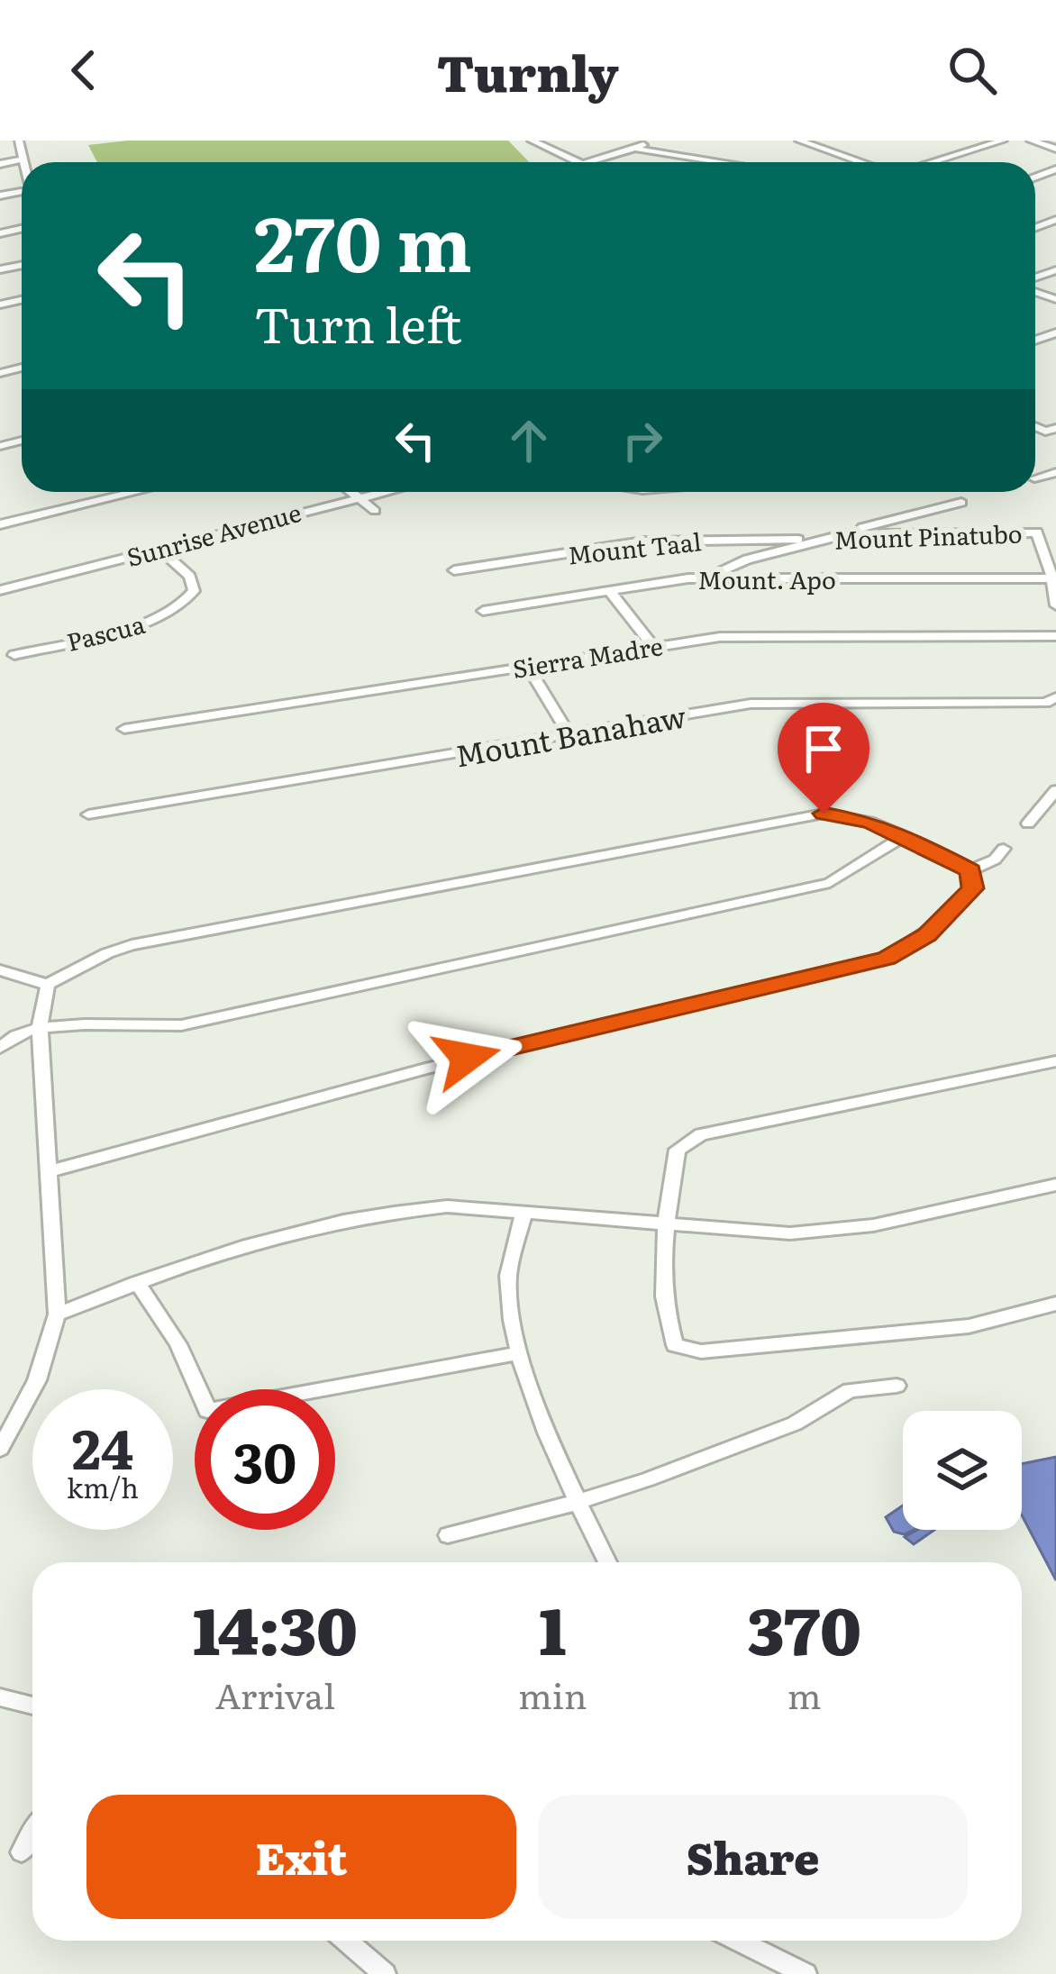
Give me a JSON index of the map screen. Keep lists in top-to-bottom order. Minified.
{"streets":{"street":["Sunrise Avenue","Mount Pinatubo","Mount Taal","Mount. Apo","Pascua","Sierra Madre","Mount Banahaw"]},"crossings":[["Sunrise Avenue","Pascua"],["Mount Pinatubo","Mount Taal"],["Mount Pinatubo","Mount. Apo"]],"page":{"header":"Turnly","turn":["270 m","Turn left"],"speed":"24 km/h","limit":"30","eta":["14:30","Arrival","1","min","370","m"],"buttons":["Exit","Share"]}}
